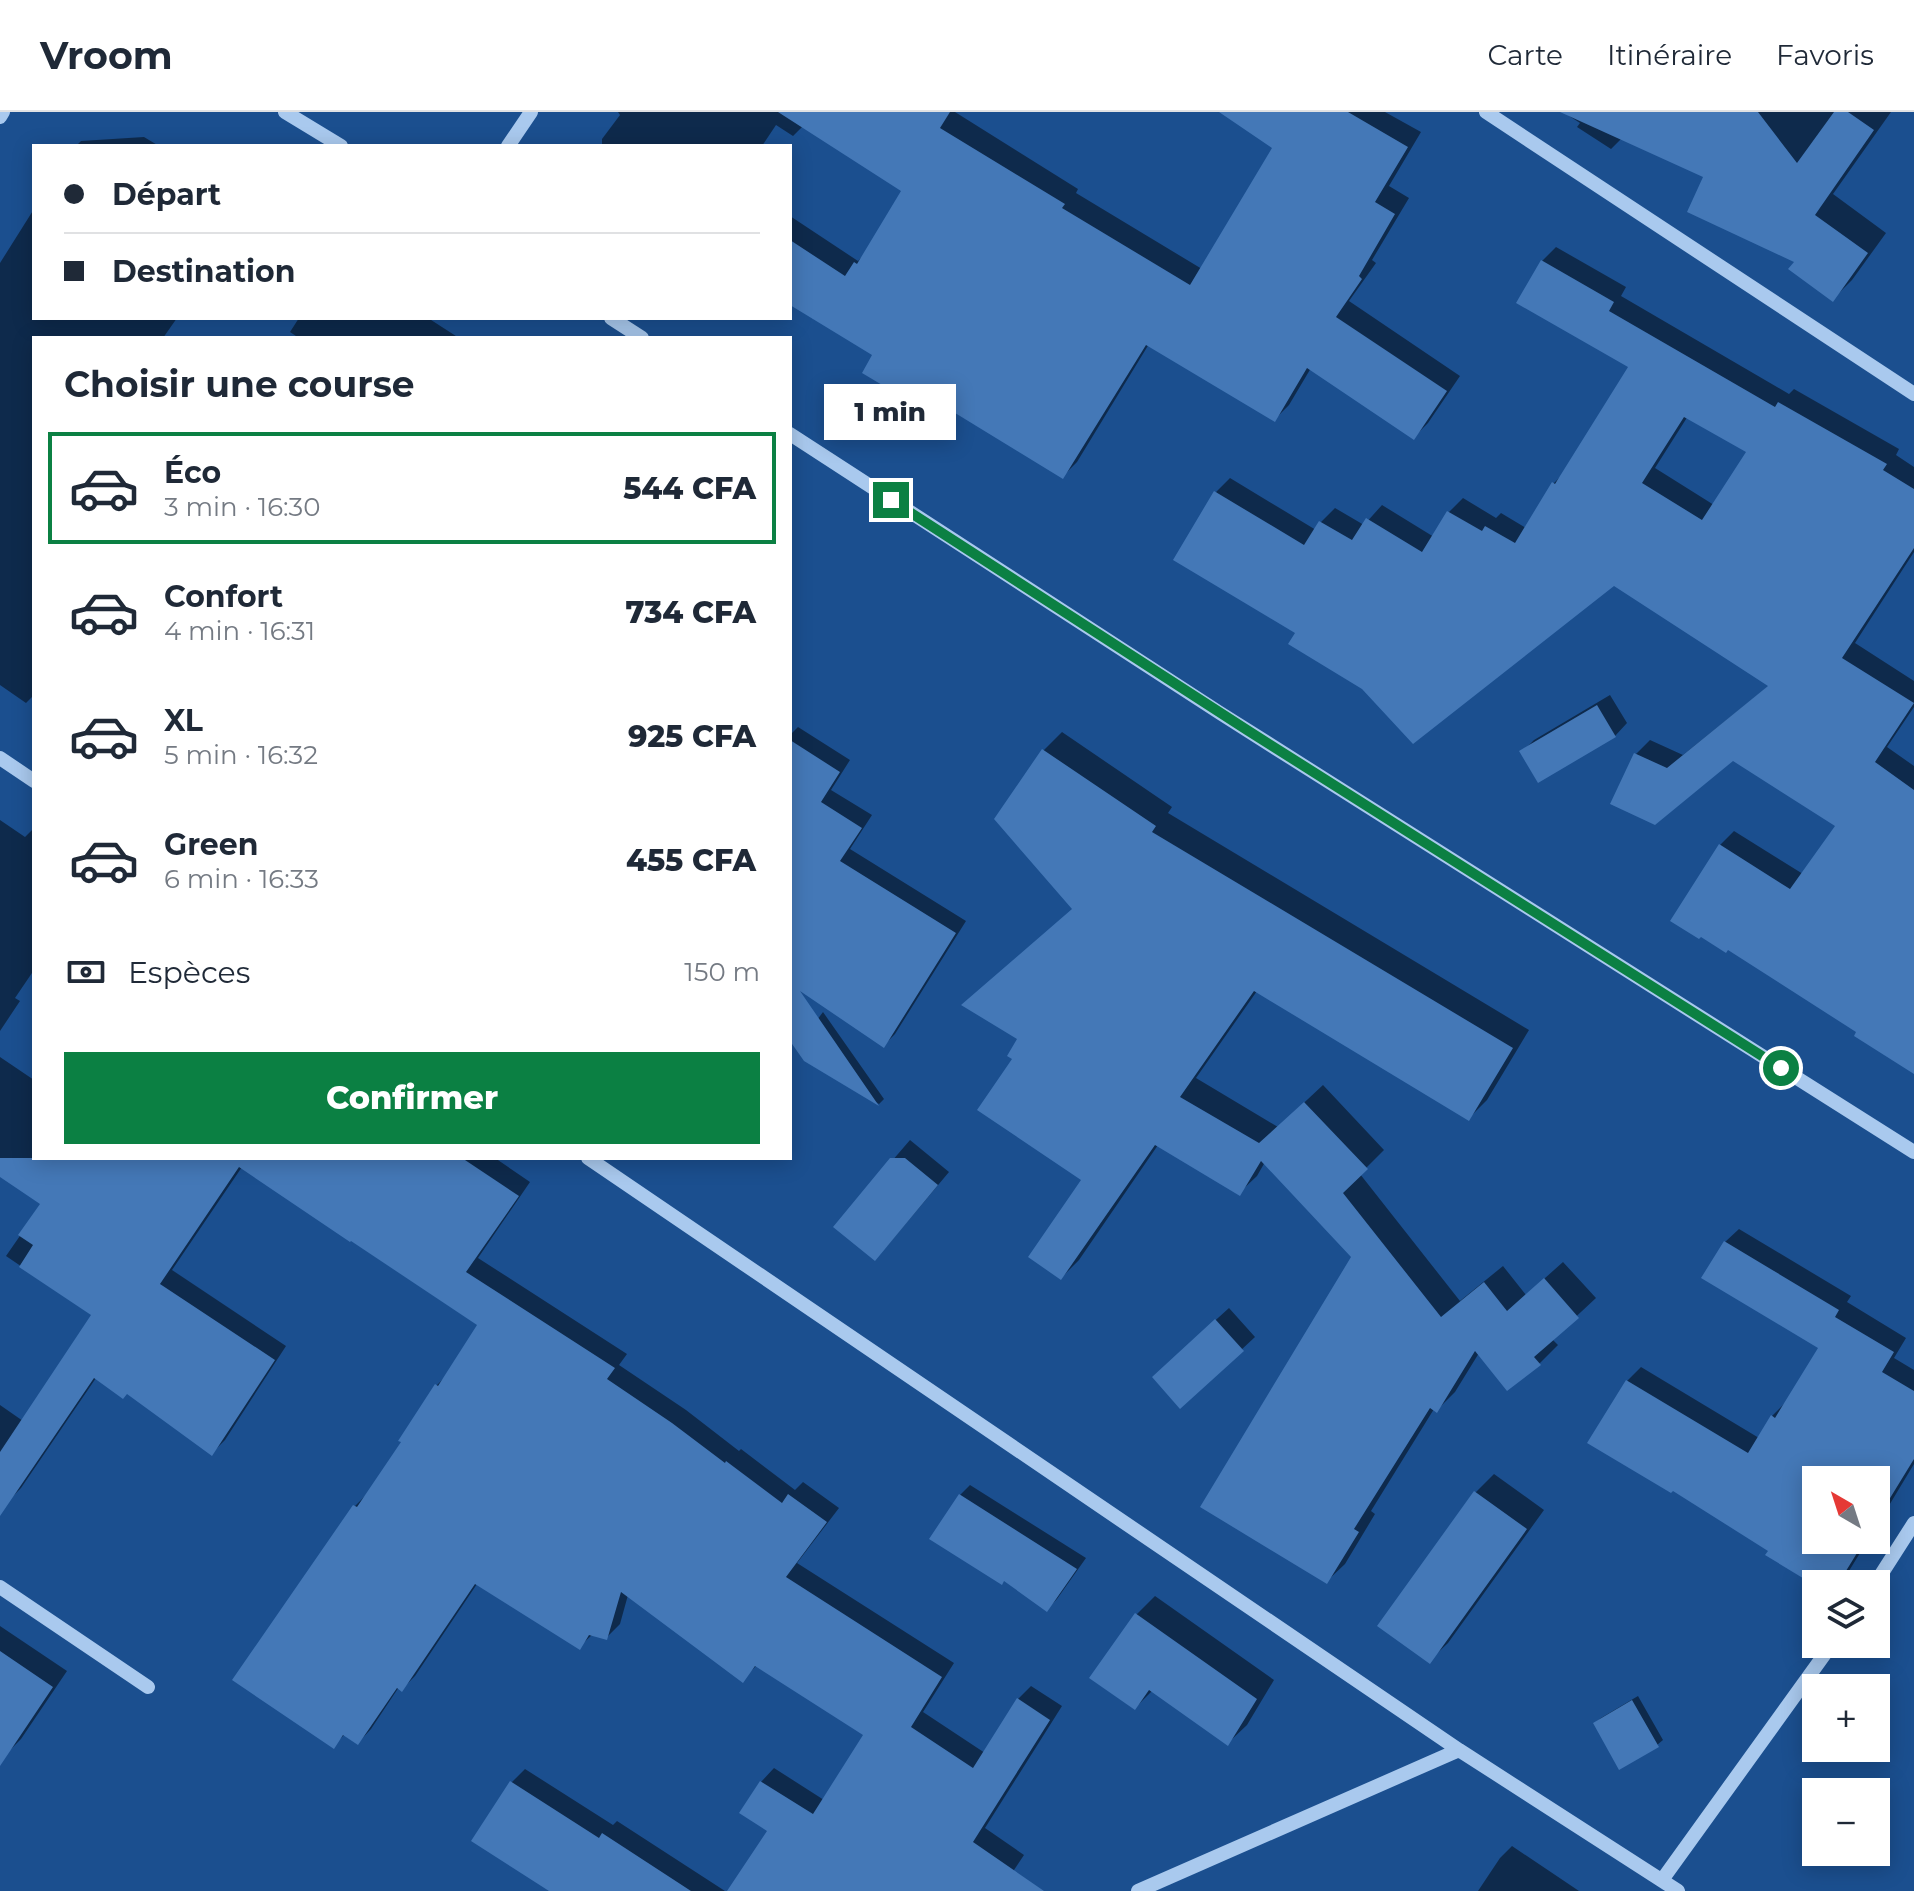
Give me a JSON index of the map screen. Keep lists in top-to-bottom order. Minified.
{"north":"top left","page":{"header":"Vroom","nav":["Carte","Itinéraire","Favoris"],"banner":["Départ","Destination"],"heading":"Choisir une course","bubble":"1 min","list":[{"name":"Éco","note":"3 min · 16:30","value":"544 CFA"},{"name":"Confort","note":"4 min · 16:31","value":"734 CFA"},{"name":"XL","note":"5 min · 16:32","value":"925 CFA"},{"name":"Green","note":"6 min · 16:33","value":"455 CFA"}],"pay":["Espèces","150 m"],"buttons":"Confirmer","map_buttons":["+","−"]}}
